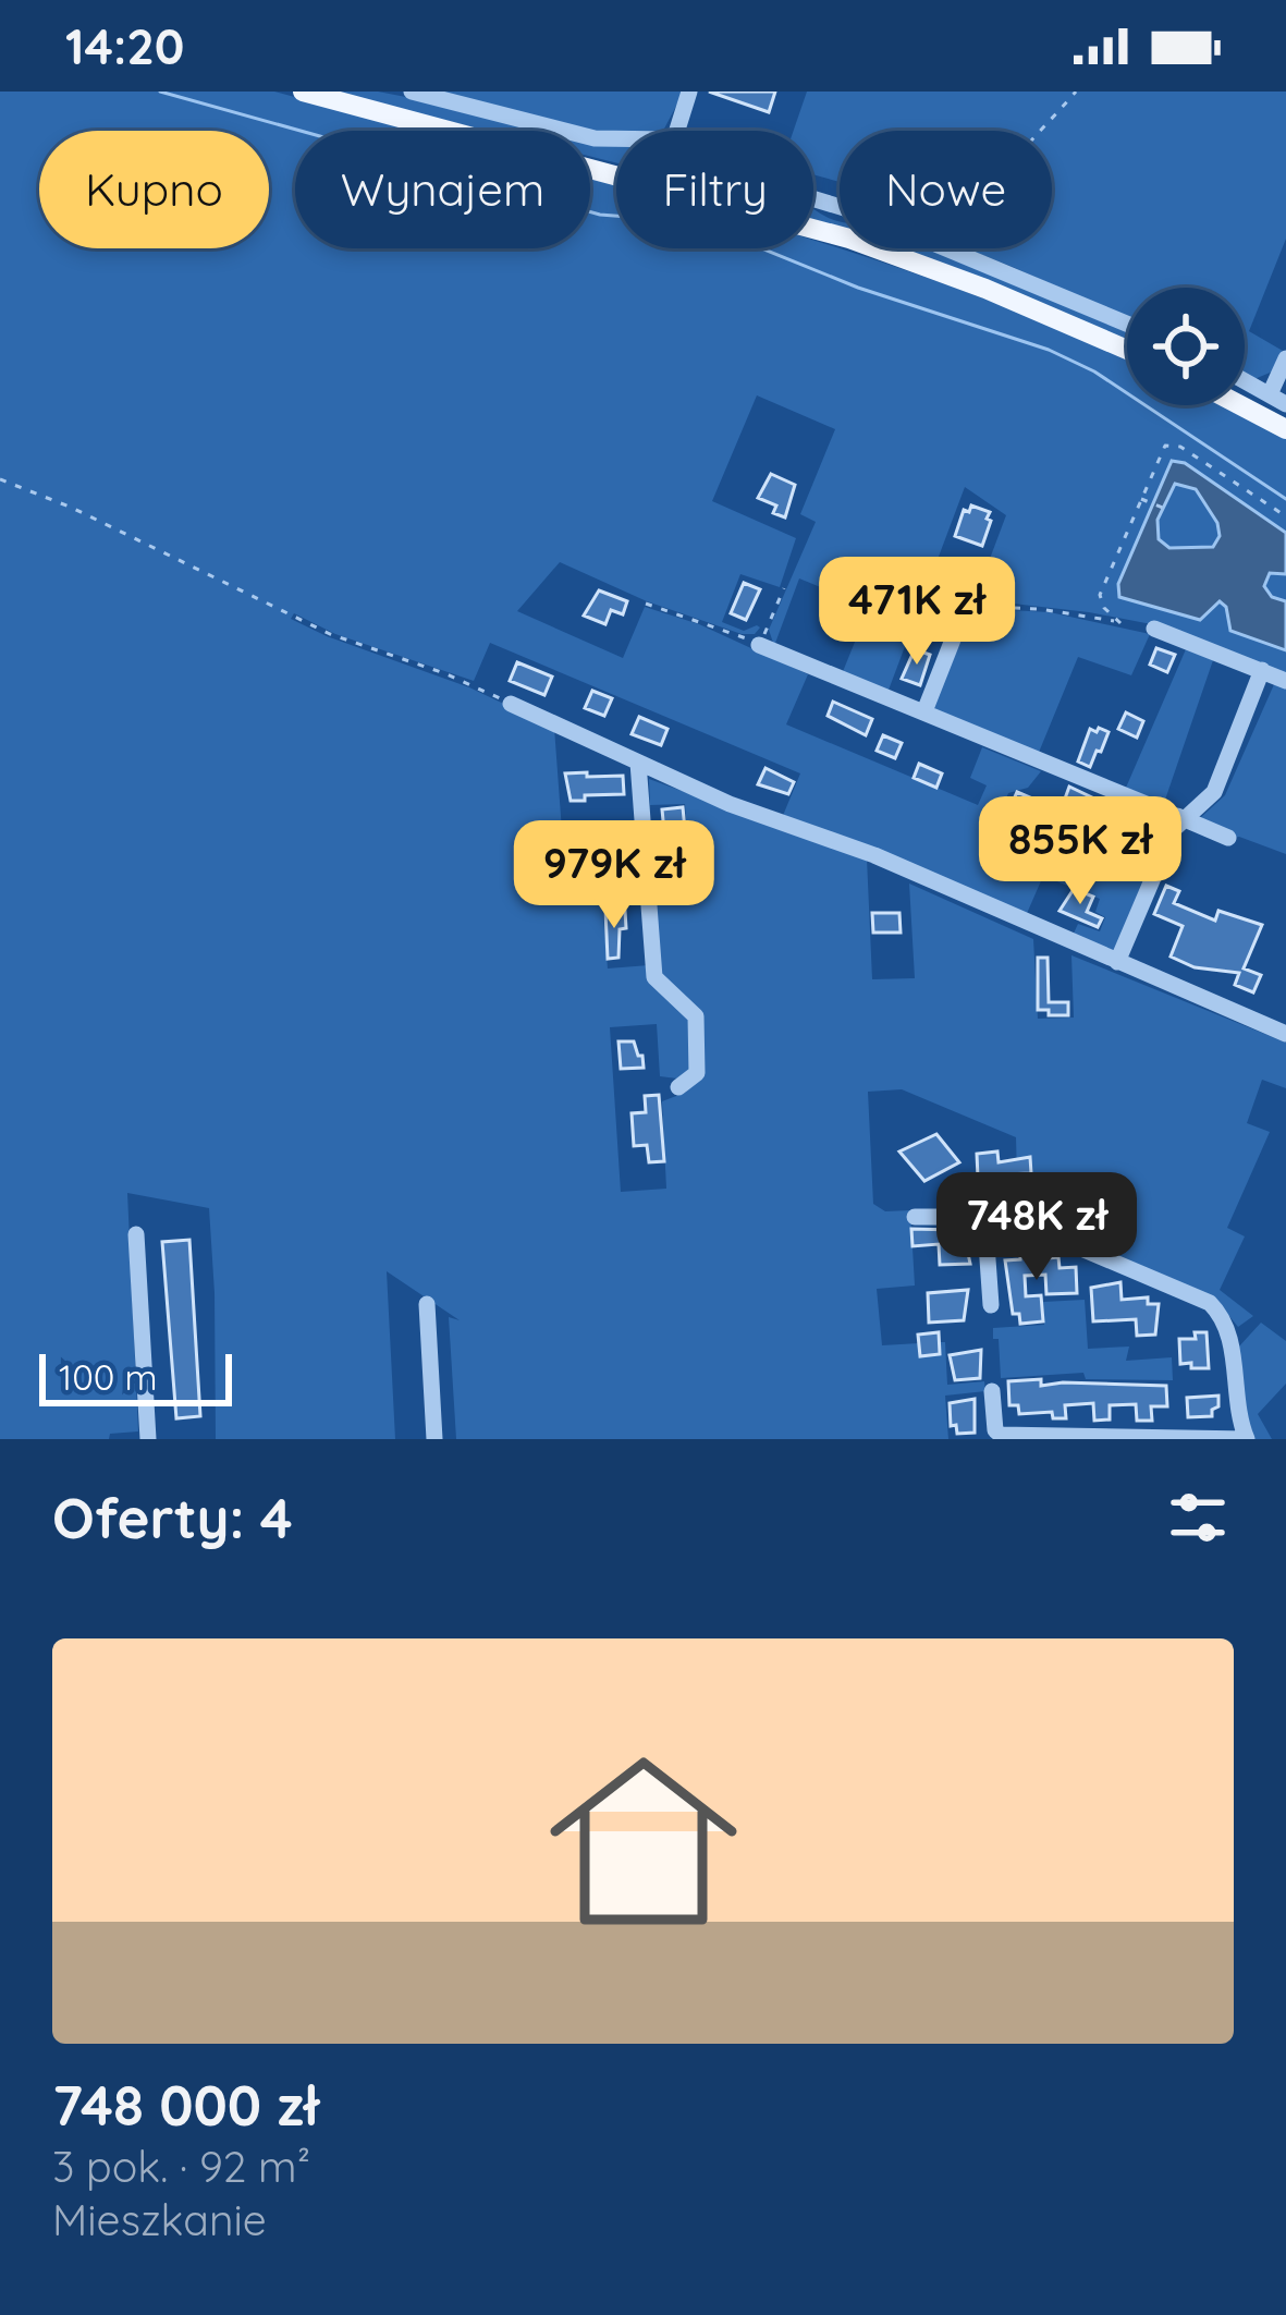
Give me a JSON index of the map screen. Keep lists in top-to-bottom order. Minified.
{"scale_bar":"100 m","page":{"status":"14:20","chip":["Kupno","Wynajem","Filtry","Nowe"],"price":["471K zł","855K zł","979K zł","748K zł"],"scale":"100 m","heading":"Oferty: 4","list":[{"name":"748 000 zł","note":"3 pok. · 92 m² · Mieszkanie"}]}}
